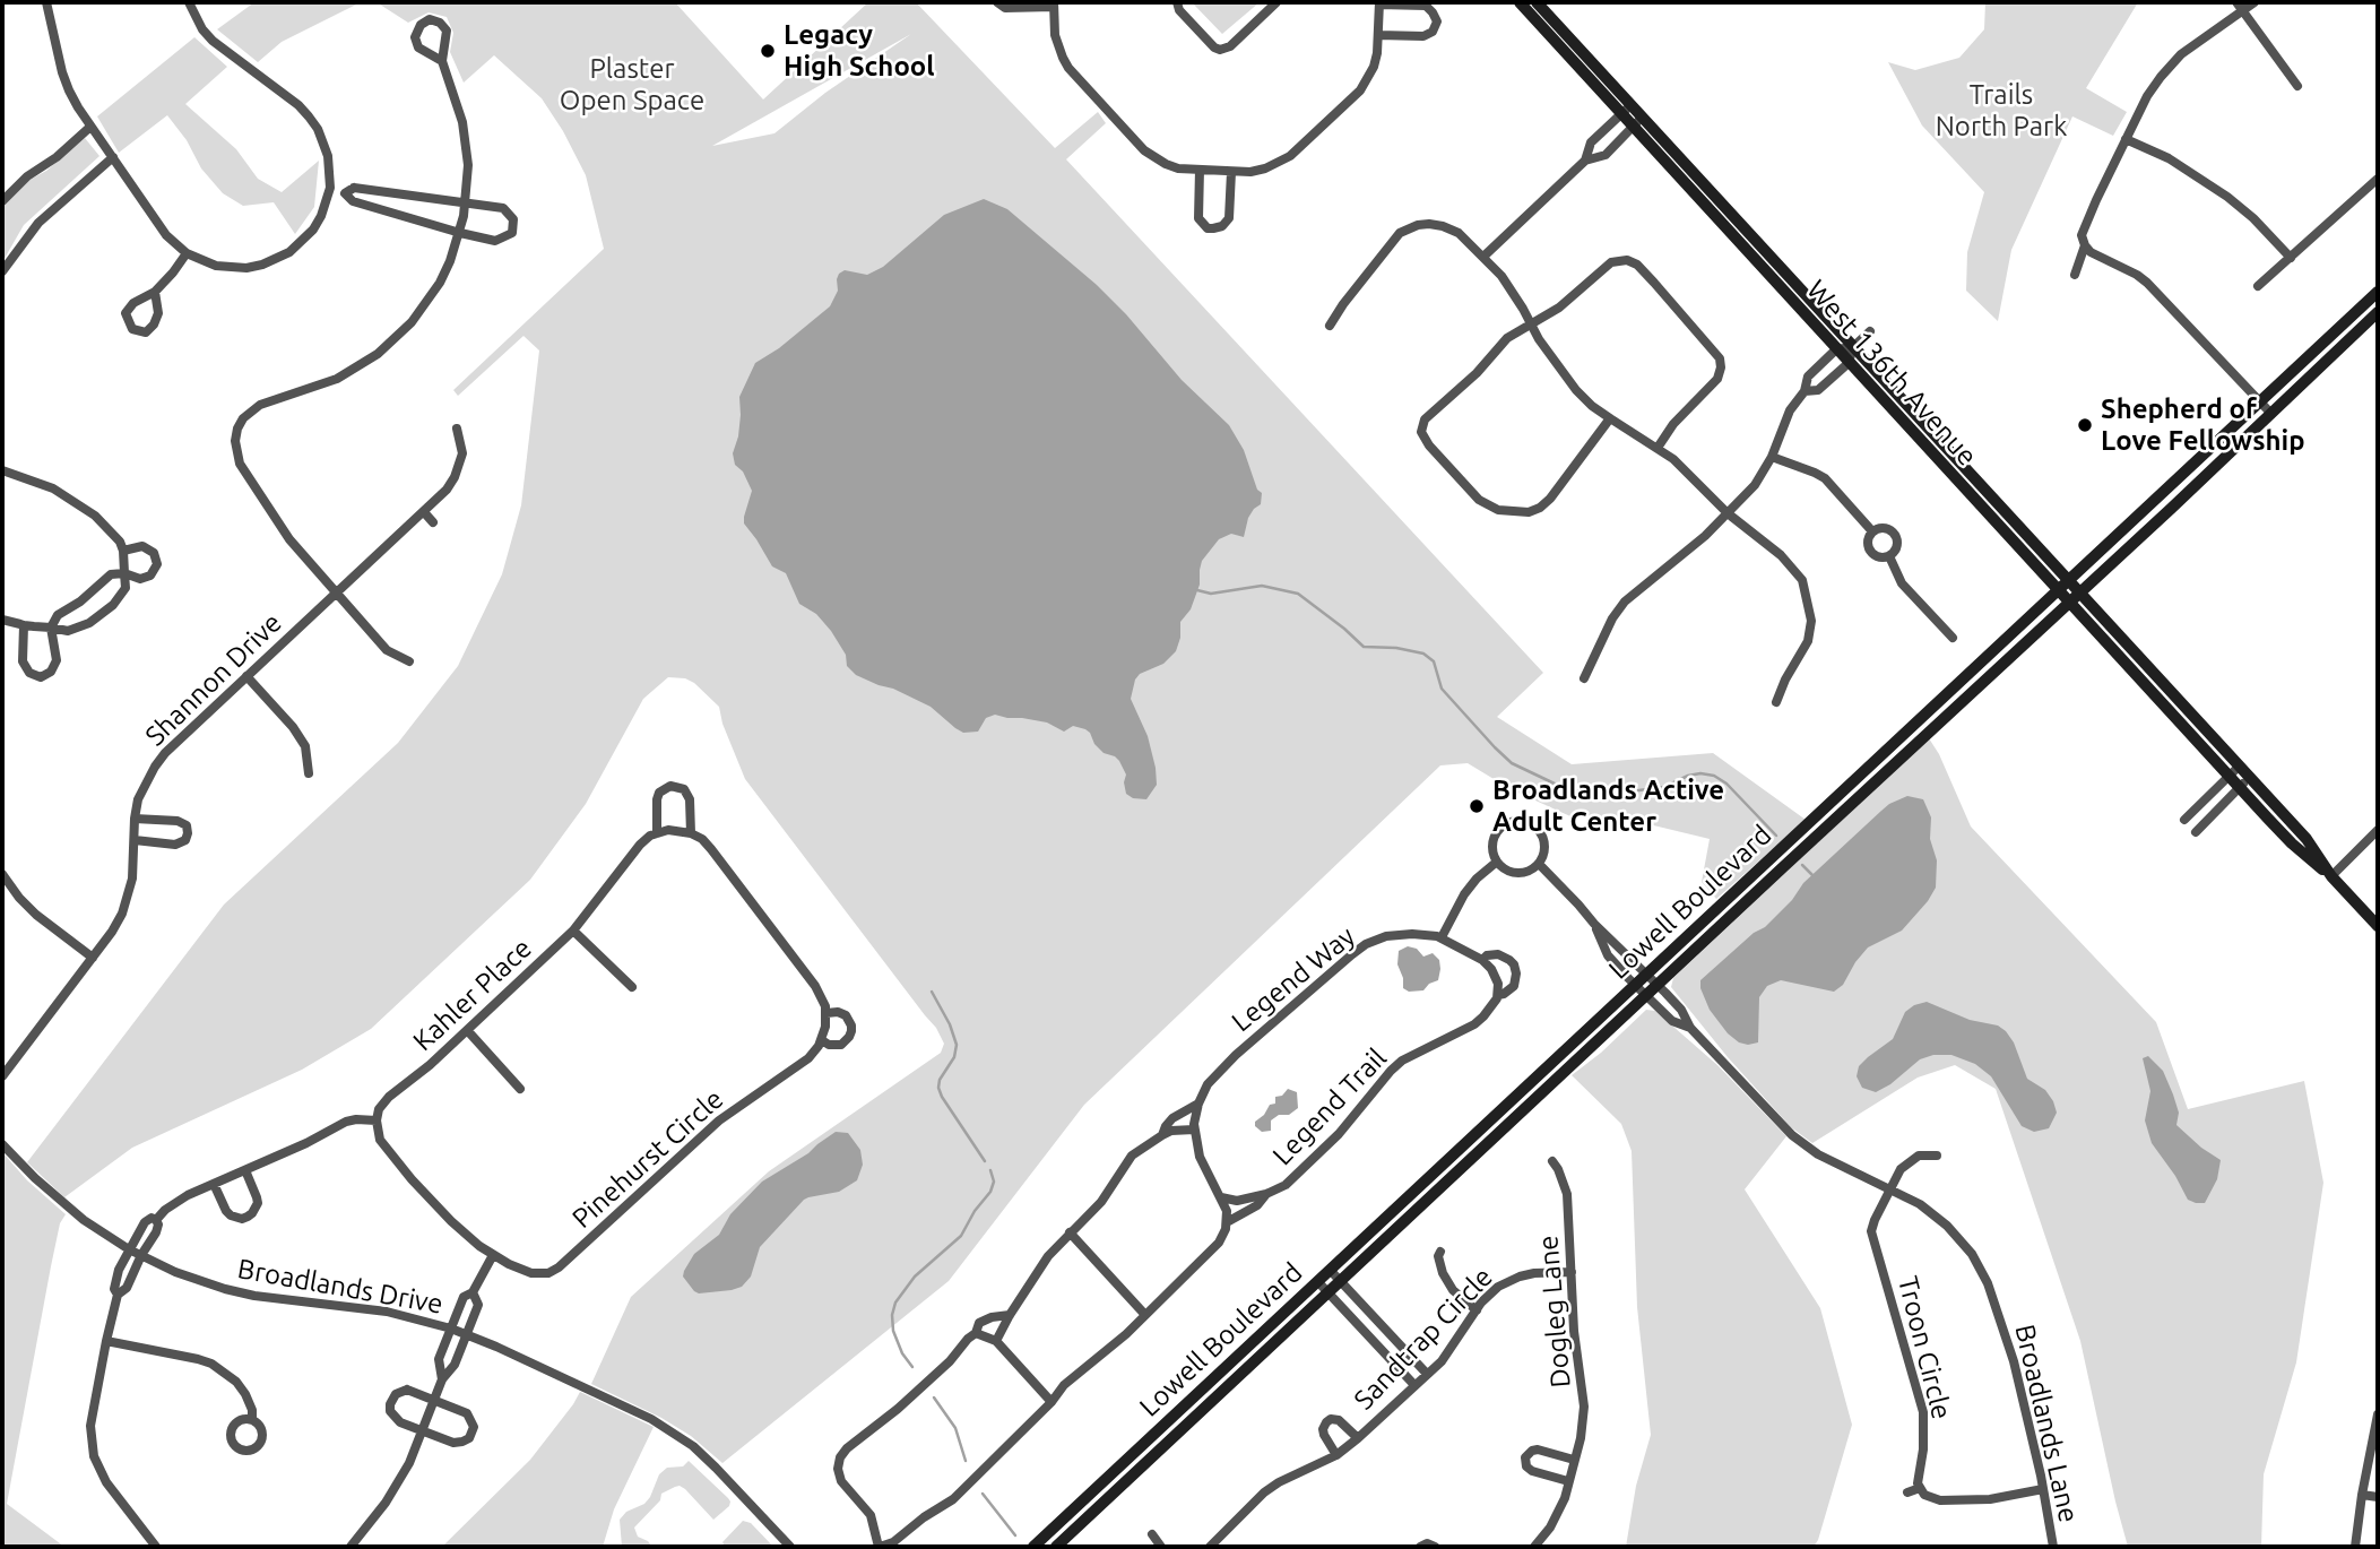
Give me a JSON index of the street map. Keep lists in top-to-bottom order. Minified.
{"streets":{"main road":["West 136th Avenue","Lowell Boulevard"],"street":["Shannon Drive","Legend Way","Kahler Place","Legend Trail","Pinehurst Circle","Broadlands Drive","Dogleg Lane","Sandtrap Circle","Troon Circle","Broadlands Lane"]},"crossings":[["West 136th Avenue","Lowell Boulevard"],["Lowell Boulevard","Broadlands Lane"],["Legend Way","Legend Trail"],["Kahler Place","Pinehurst Circle"],["Dogleg Lane","Sandtrap Circle"],["Troon Circle","Broadlands Lane"]],"parks":["Plaster Open Space","Trails North Park"],"places":["Legacy High School","Shepherd of Love Fellowship","Broadlands Active Adult Center"]}
